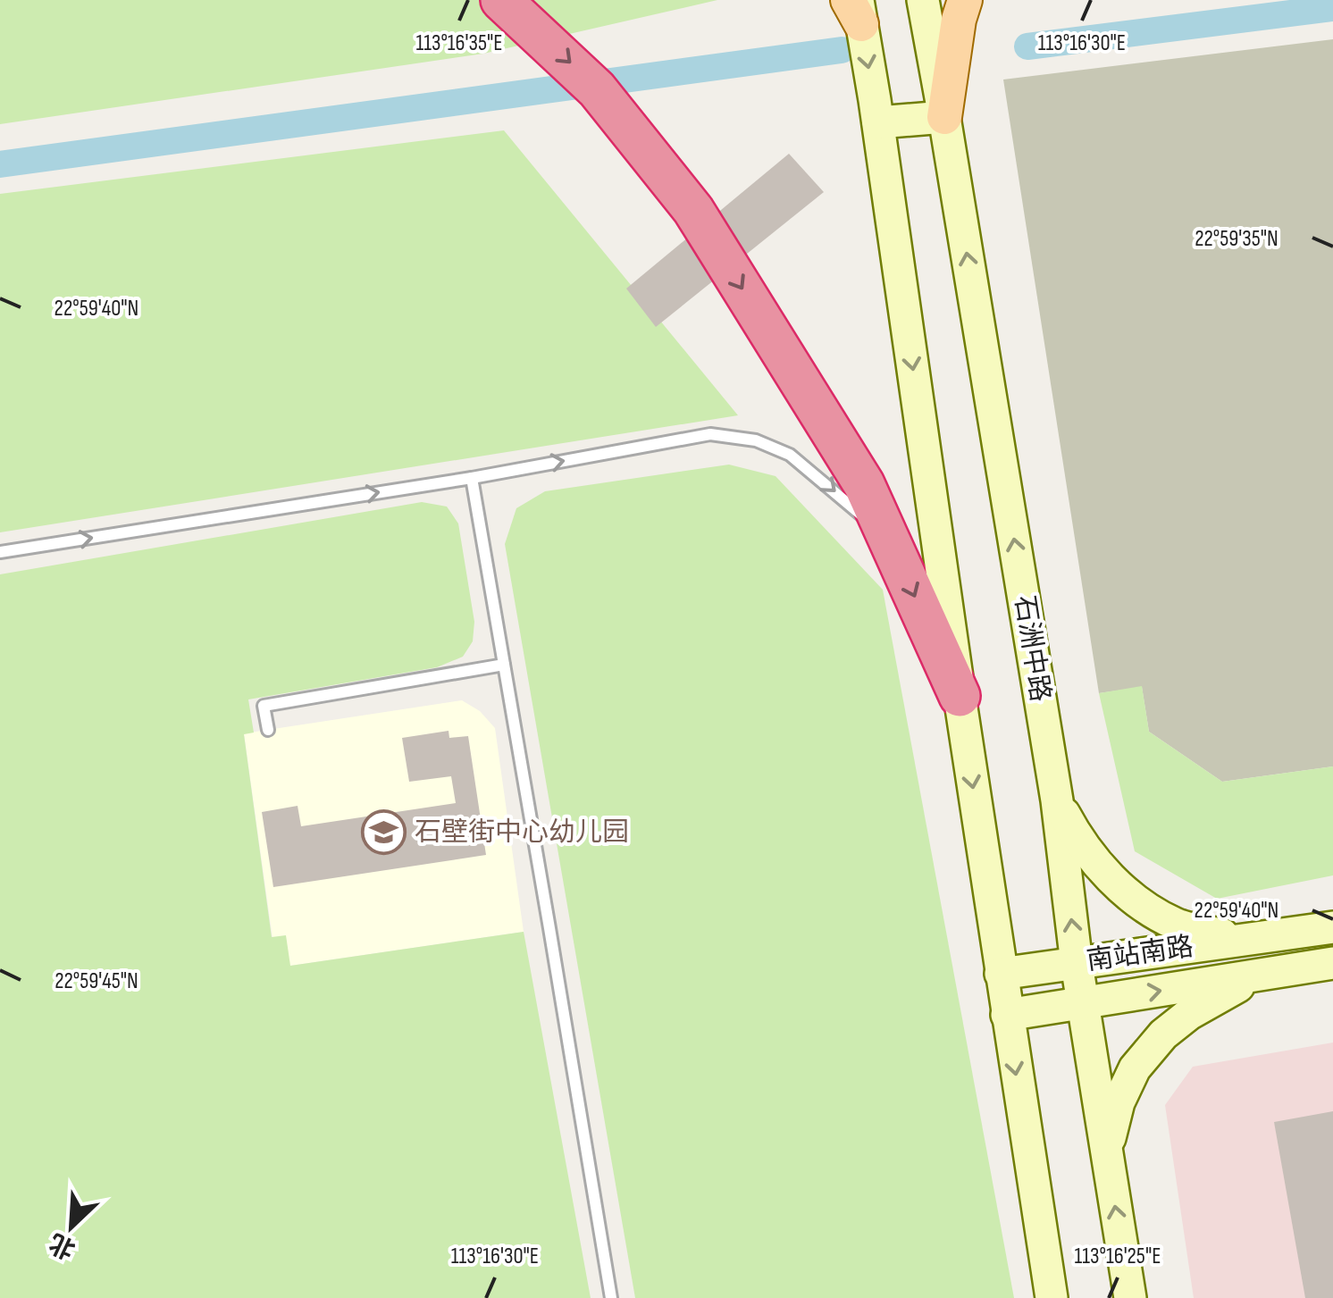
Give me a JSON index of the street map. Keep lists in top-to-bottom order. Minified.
{"streets":{"main road":["石洲中路","南站南路"]},"crossings":[["石洲中路","南站南路"]],"places":{"school or university":["石壁街中心幼儿园"]},"north":"bottom left","coordinates":["113°16'35\"E","113°16'30\"E","22°59'35\"N","22°59'40\"N","22°59'45\"N","113°16'25\"E"]}
